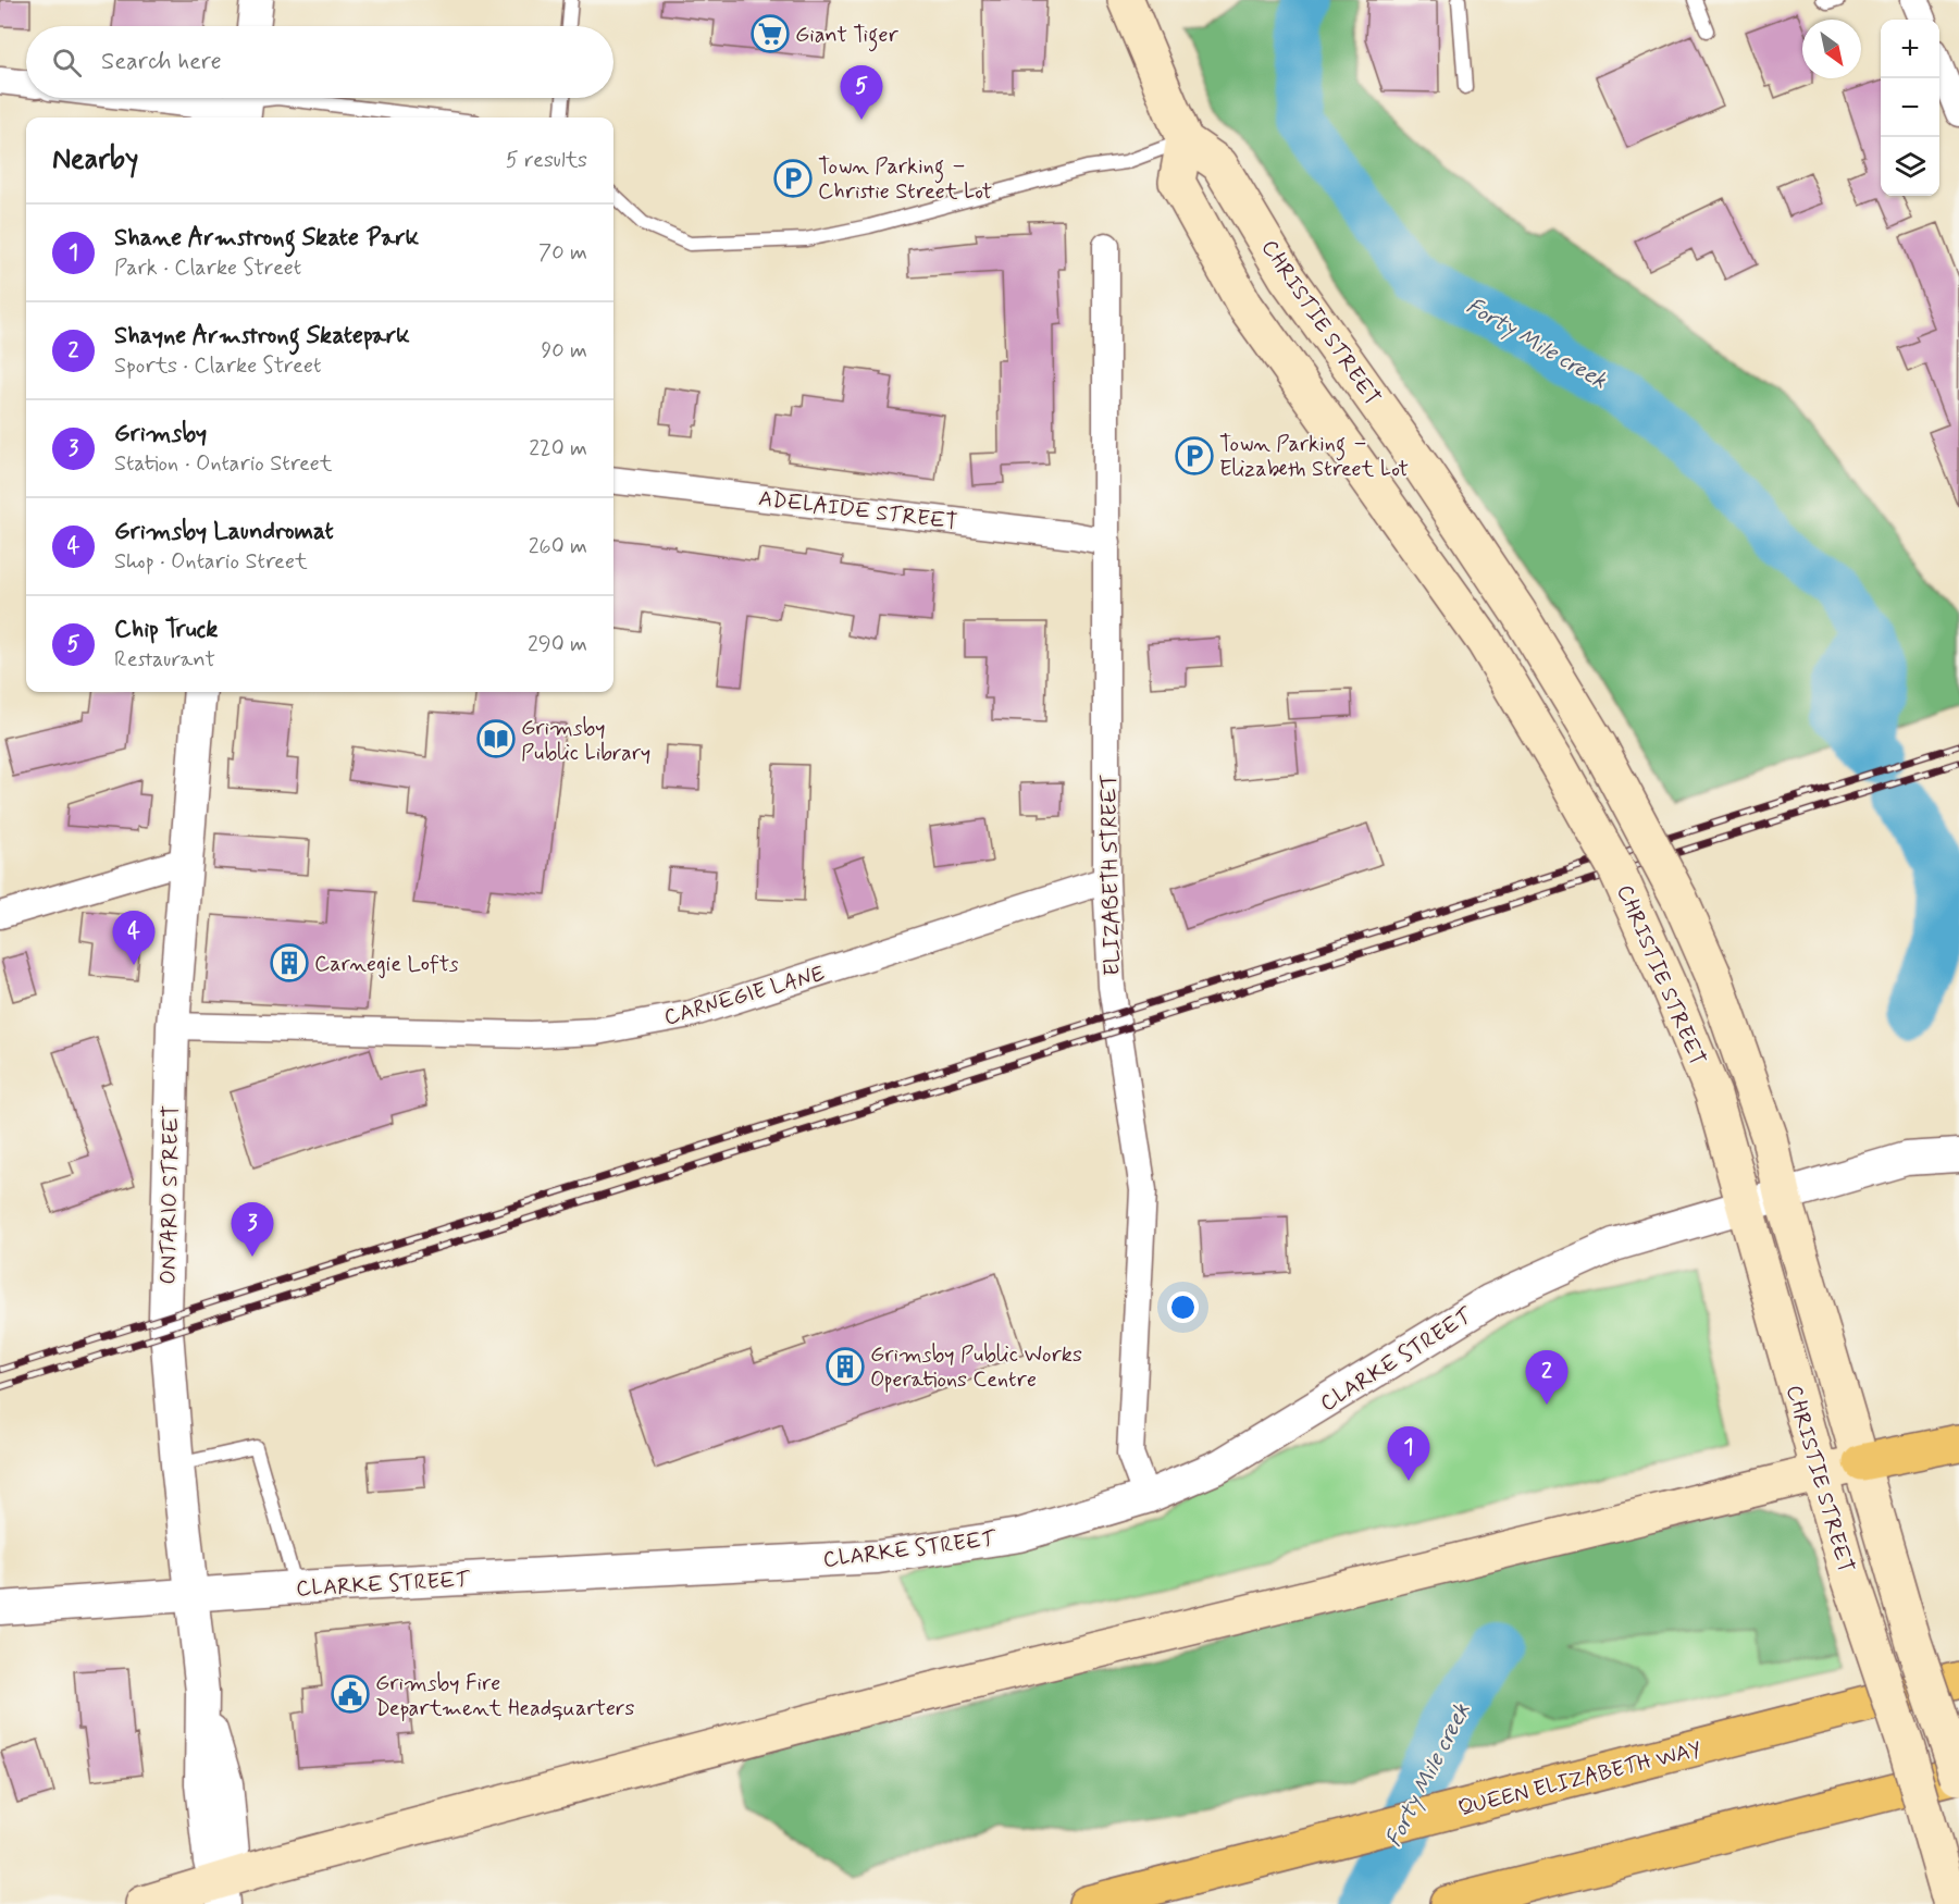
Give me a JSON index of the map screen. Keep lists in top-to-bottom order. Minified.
{"streets":{"highway":["QUEEN ELIZABETH WAY"],"main road":["CHRISTIE STREET"],"street":["ADELAIDE STREET","ELIZABETH STREET","CARNEGIE LANE","ONTARIO STREET","CLARKE STREET"]},"crossings":[["CHRISTIE STREET","CLARKE STREET"],["ADELAIDE STREET","ELIZABETH STREET"],["ELIZABETH STREET","CARNEGIE LANE"],["ELIZABETH STREET","CLARKE STREET"],["CARNEGIE LANE","ONTARIO STREET"],["ONTARIO STREET","CLARKE STREET"]],"water":["Forty Mile creek"],"places":{"supermarket":["Giant Tiger"],"parking":["Town Parking – Christie Street Lot","Town Parking – Elizabeth Street Lot"],"library":["Grimsby Public Library"],"building":["Carnegie Lofts","Grimsby Public Works Operations Centre"],"public building":["Grimsby Fire Department Headquarters"]},"north":"bottom right","page":{"map_buttons":["+","−"],"search":"Search here","pins":["5","4","3","2","1"],"heading":["Nearby","5 results"],"list":[{"mark":"1","name":"Shane Armstrong Skate Park","note":"Park · Clarke Street","value":"70 m"},{"mark":"2","name":"Shayne Armstrong Skatepark","note":"Sports · Clarke Street","value":"90 m"},{"mark":"3","name":"Grimsby","note":"Station · Ontario Street","value":"220 m"},{"mark":"4","name":"Grimsby Laundromat","note":"Shop · Ontario Street","value":"260 m"},{"mark":"5","name":"Chip Truck","note":"Restaurant","value":"290 m"}]}}
